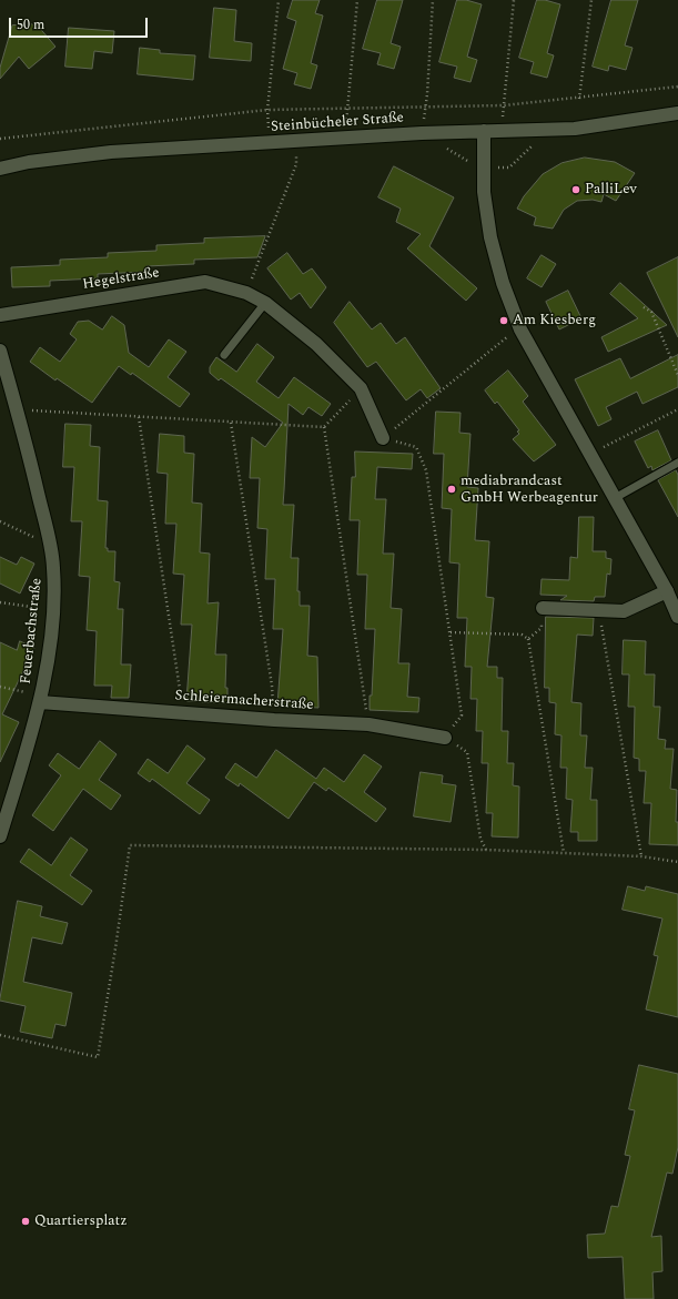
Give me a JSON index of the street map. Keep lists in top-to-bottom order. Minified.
{"streets":{"street":["Steinbücheler Straße","Hegelstraße","Feuerbachstraße","Schleiermacherstraße"]},"crossings":[["Feuerbachstraße","Schleiermacherstraße"]],"places":["PalliLev","Am Kiesberg","mediabrandcast GmbH Werbeagentur","Quartiersplatz"],"scale_bar":"50 m"}
